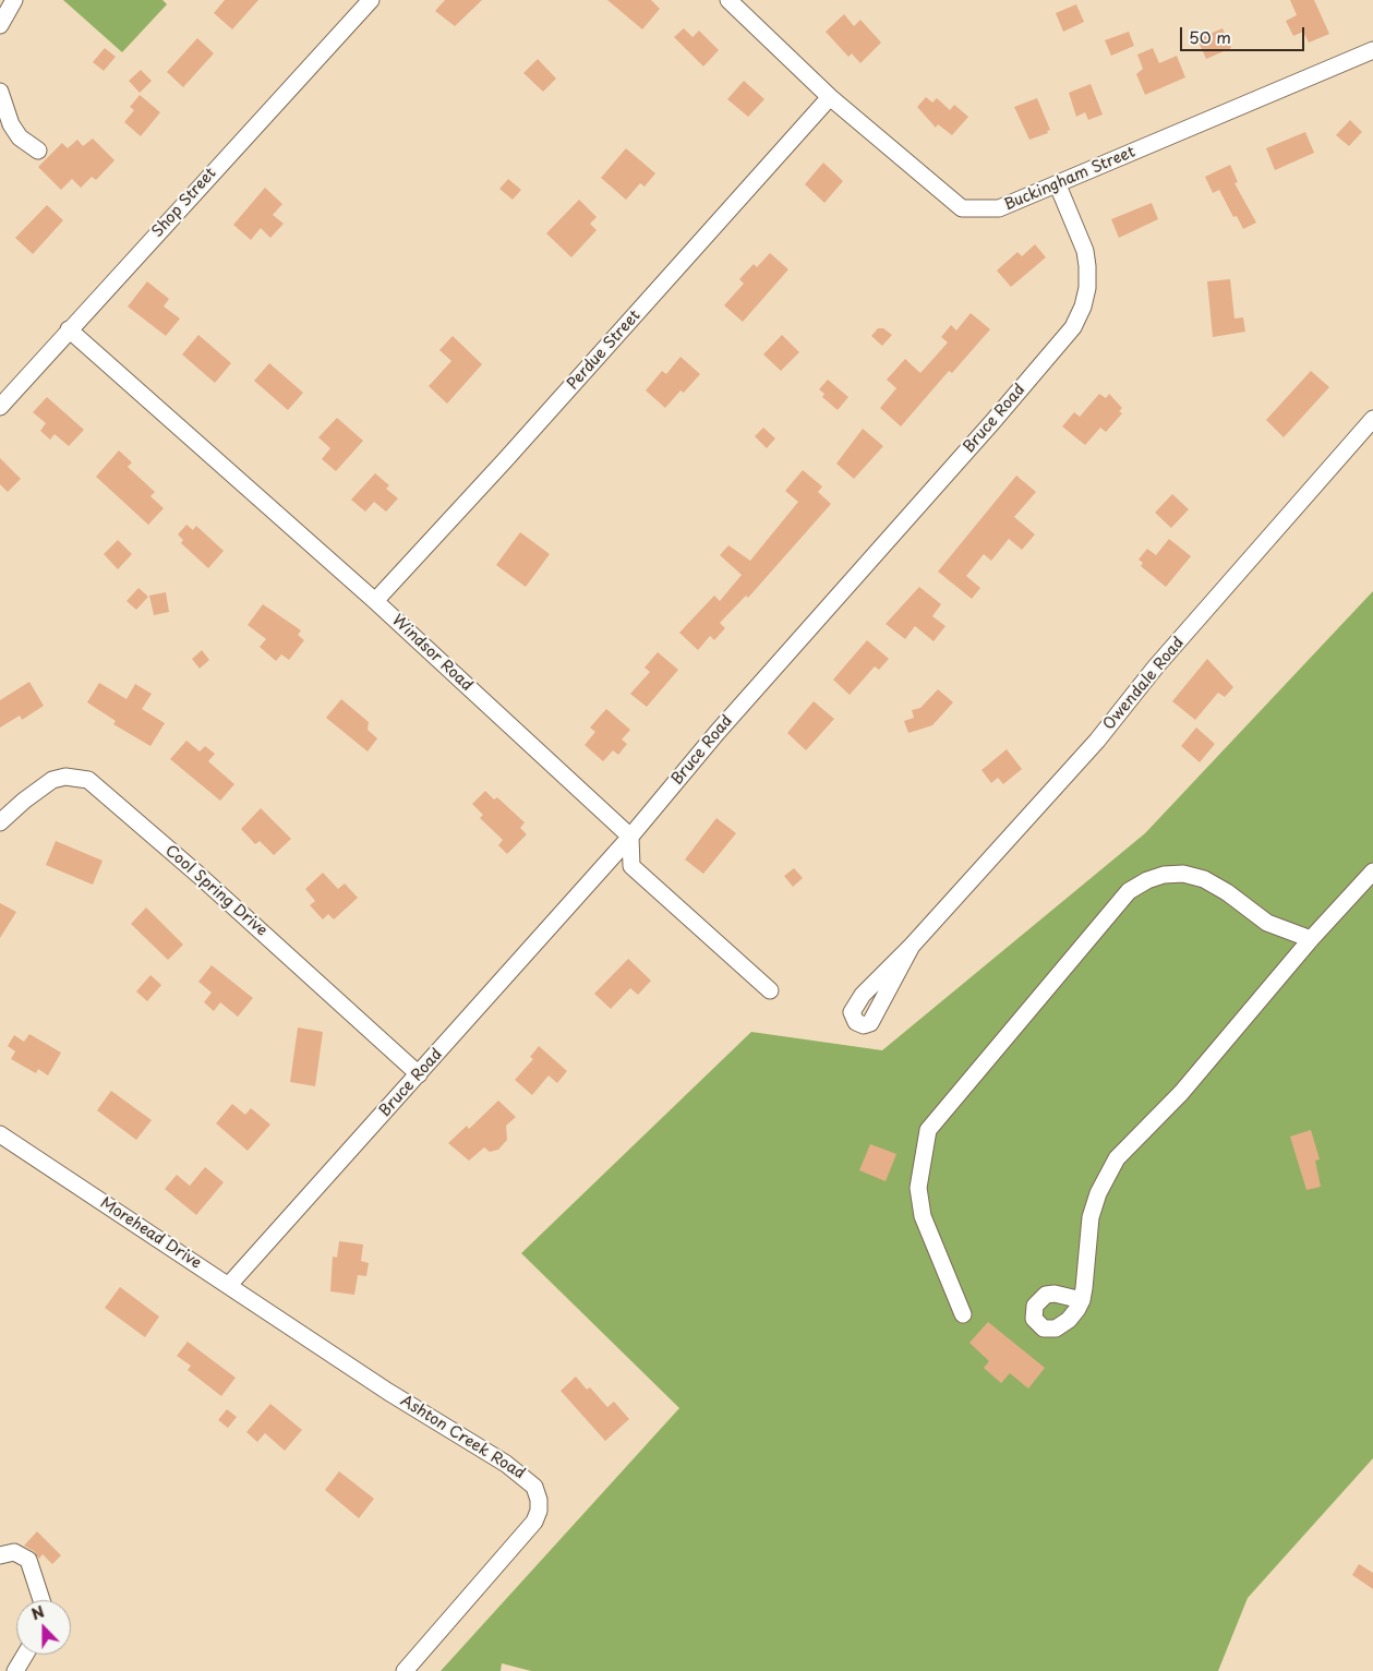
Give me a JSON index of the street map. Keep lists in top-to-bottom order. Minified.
{"streets":{"street":["Buckingham Street","Shop Street","Perdue Street","Bruce Road","Windsor Road","Owendale Road","Cool Spring Drive","Morehead Drive","Ashton Creek Road"]},"crossings":[["Buckingham Street","Perdue Street"],["Buckingham Street","Bruce Road"],["Shop Street","Windsor Road"],["Perdue Street","Windsor Road"],["Bruce Road","Windsor Road"],["Bruce Road","Cool Spring Drive"],["Bruce Road","Morehead Drive"],["Morehead Drive","Ashton Creek Road"]],"scale_bar":"50 m","north":"top"}
